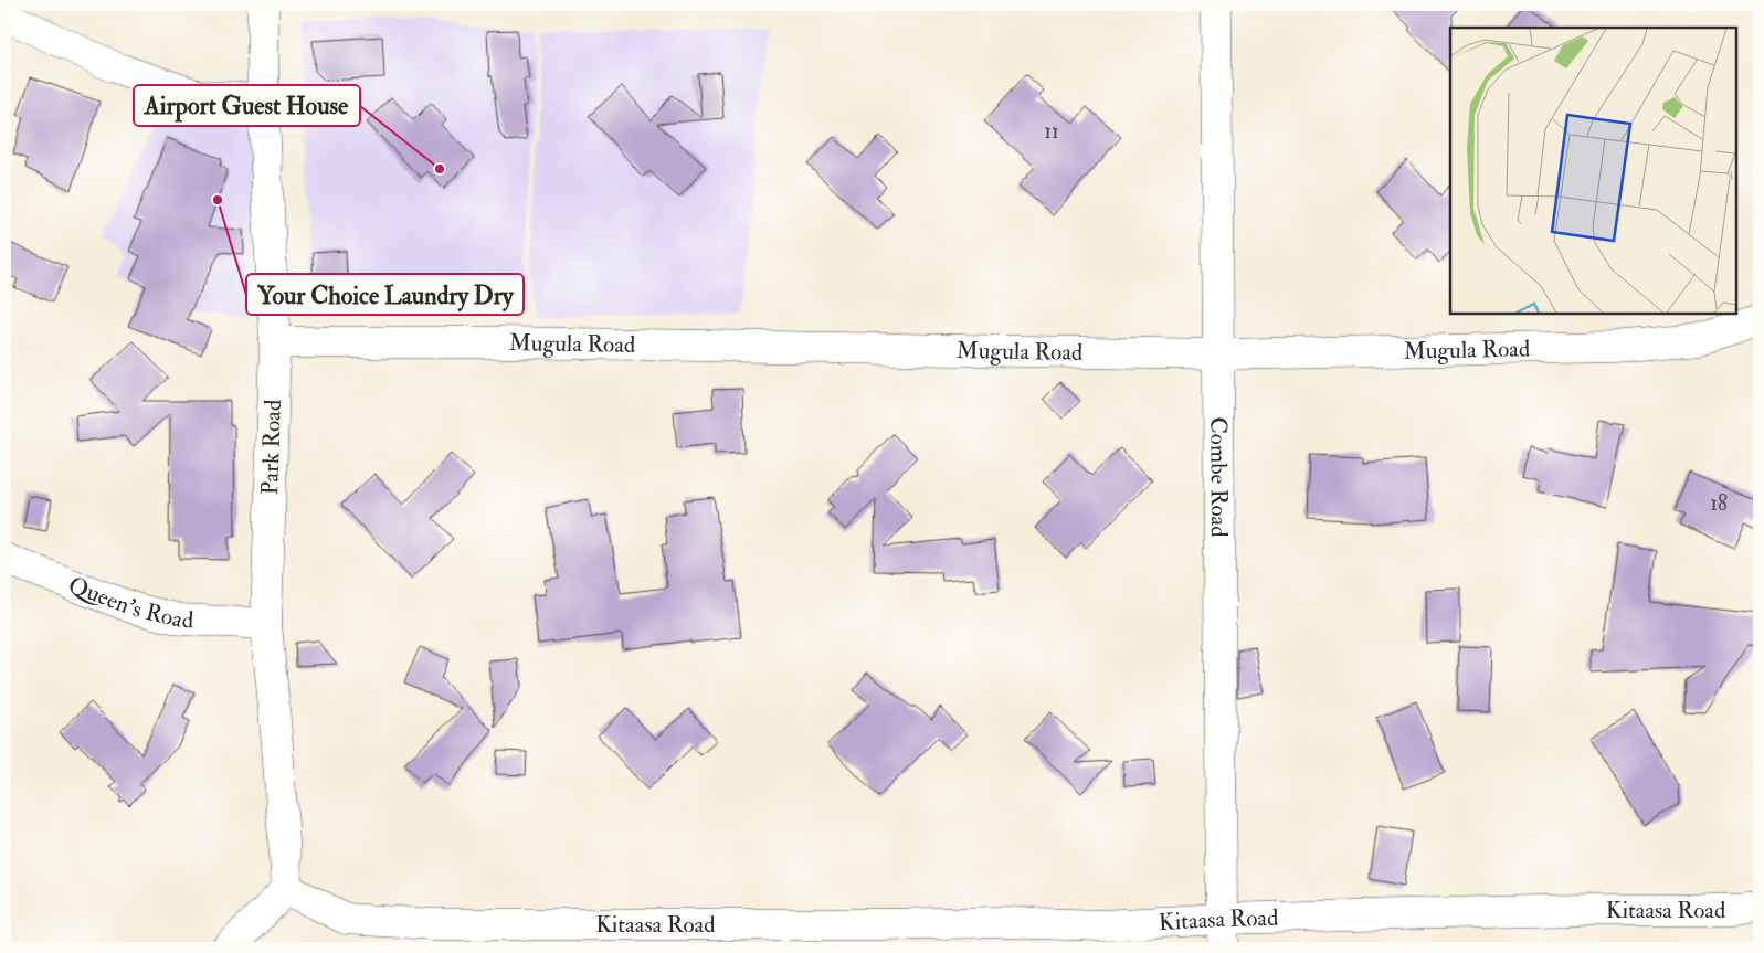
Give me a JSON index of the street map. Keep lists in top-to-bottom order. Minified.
{"streets":{"street":["Mugula Road","Park Road","Combe Road","Queen's Road","Kitaasa Road"]},"crossings":[["Mugula Road","Park Road"],["Mugula Road","Combe Road"],["Park Road","Queen's Road"],["Park Road","Kitaasa Road"],["Combe Road","Kitaasa Road"]],"places":["Airport Guest House","Your Choice Laundry Dry"],"house_numbers":["11","18"]}
